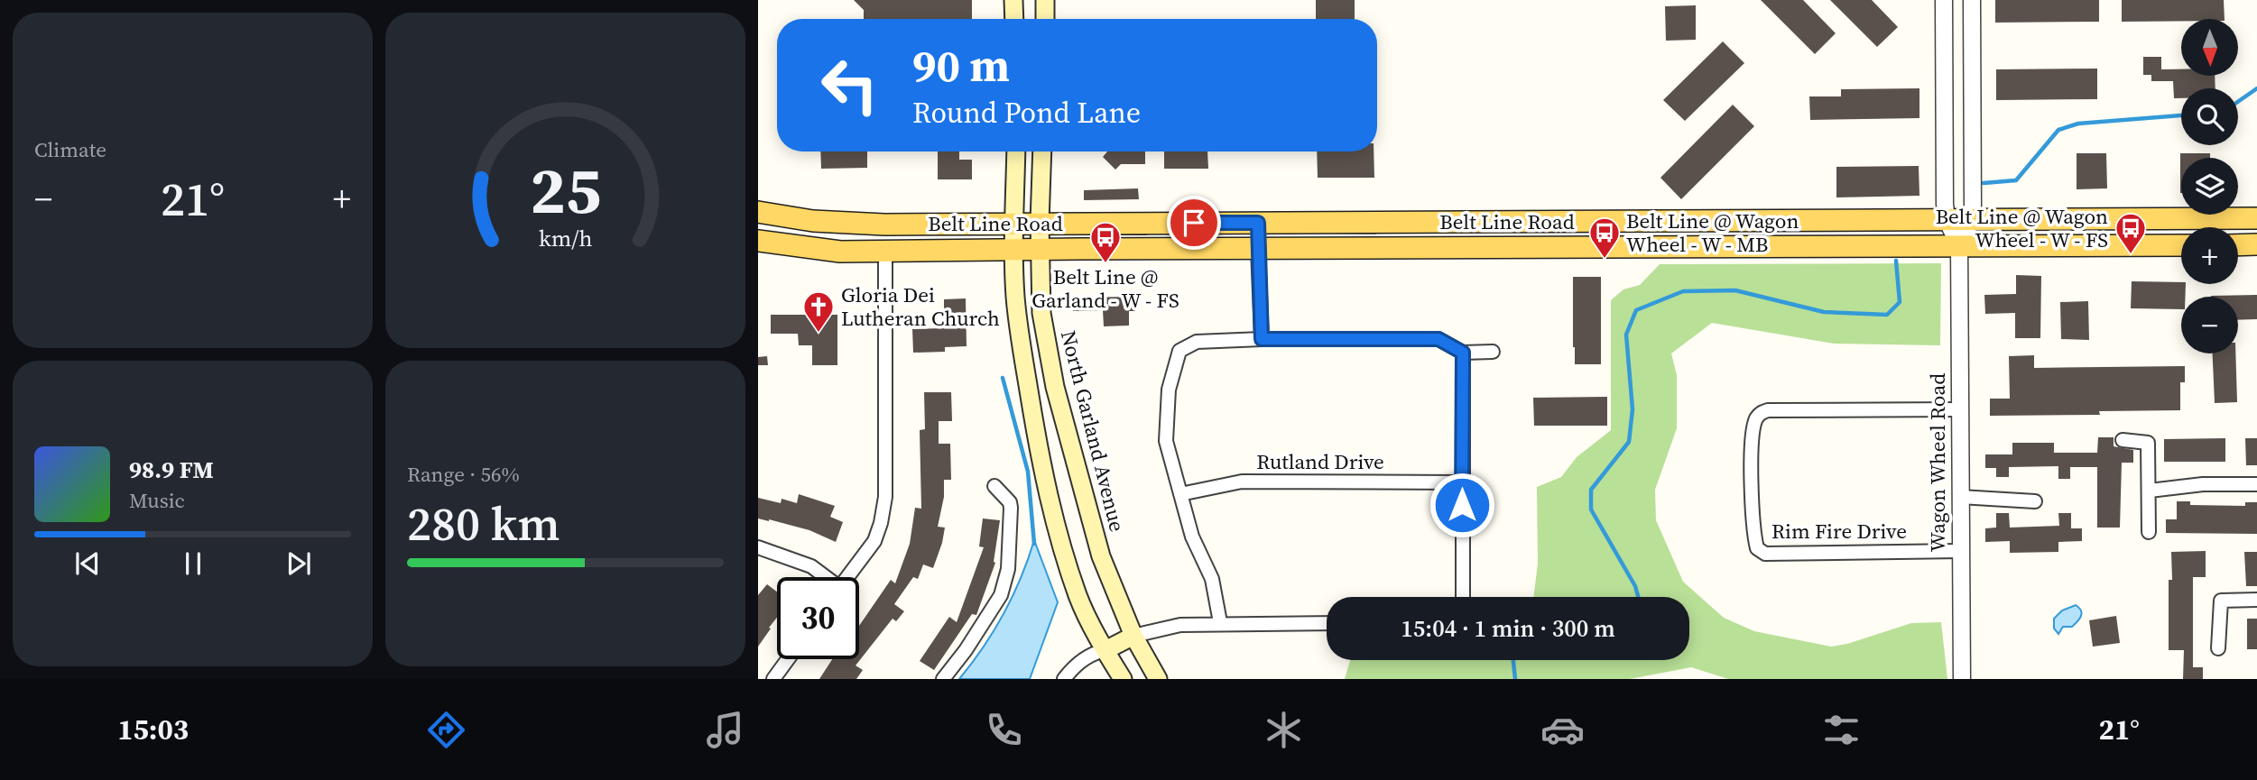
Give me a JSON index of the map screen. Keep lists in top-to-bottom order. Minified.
{"streets":{"main road":["Belt Line Road","North Garland Avenue"],"street":["Rutland Drive","Wagon Wheel Road","Rim Fire Drive"]},"crossings":[["Belt Line Road","North Garland Avenue"],["Belt Line Road","Wagon Wheel Road"],["Wagon Wheel Road","Rim Fire Drive"]],"places":{"bus stop":["Belt Line @ Wagon Wheel - W - FS","Belt Line @ Wagon Wheel - W - MB","Belt Line @ Garland - W - FS"],"church":["Gloria Dei Lutheran Church"]},"north":"bottom","page":{"tile":["Climate",["Range · 56%","280 km"]],"map_buttons":["+","−"],"turn":["90 m","Round Pond Lane"],"heat":["−","21°","+"],"song":["98.9 FM","Music"],"limit":"30","trip":"15:04 · 1 min · 300 m","tabs":["15:03","21°"],"gauge":["25","km/h"]}}
